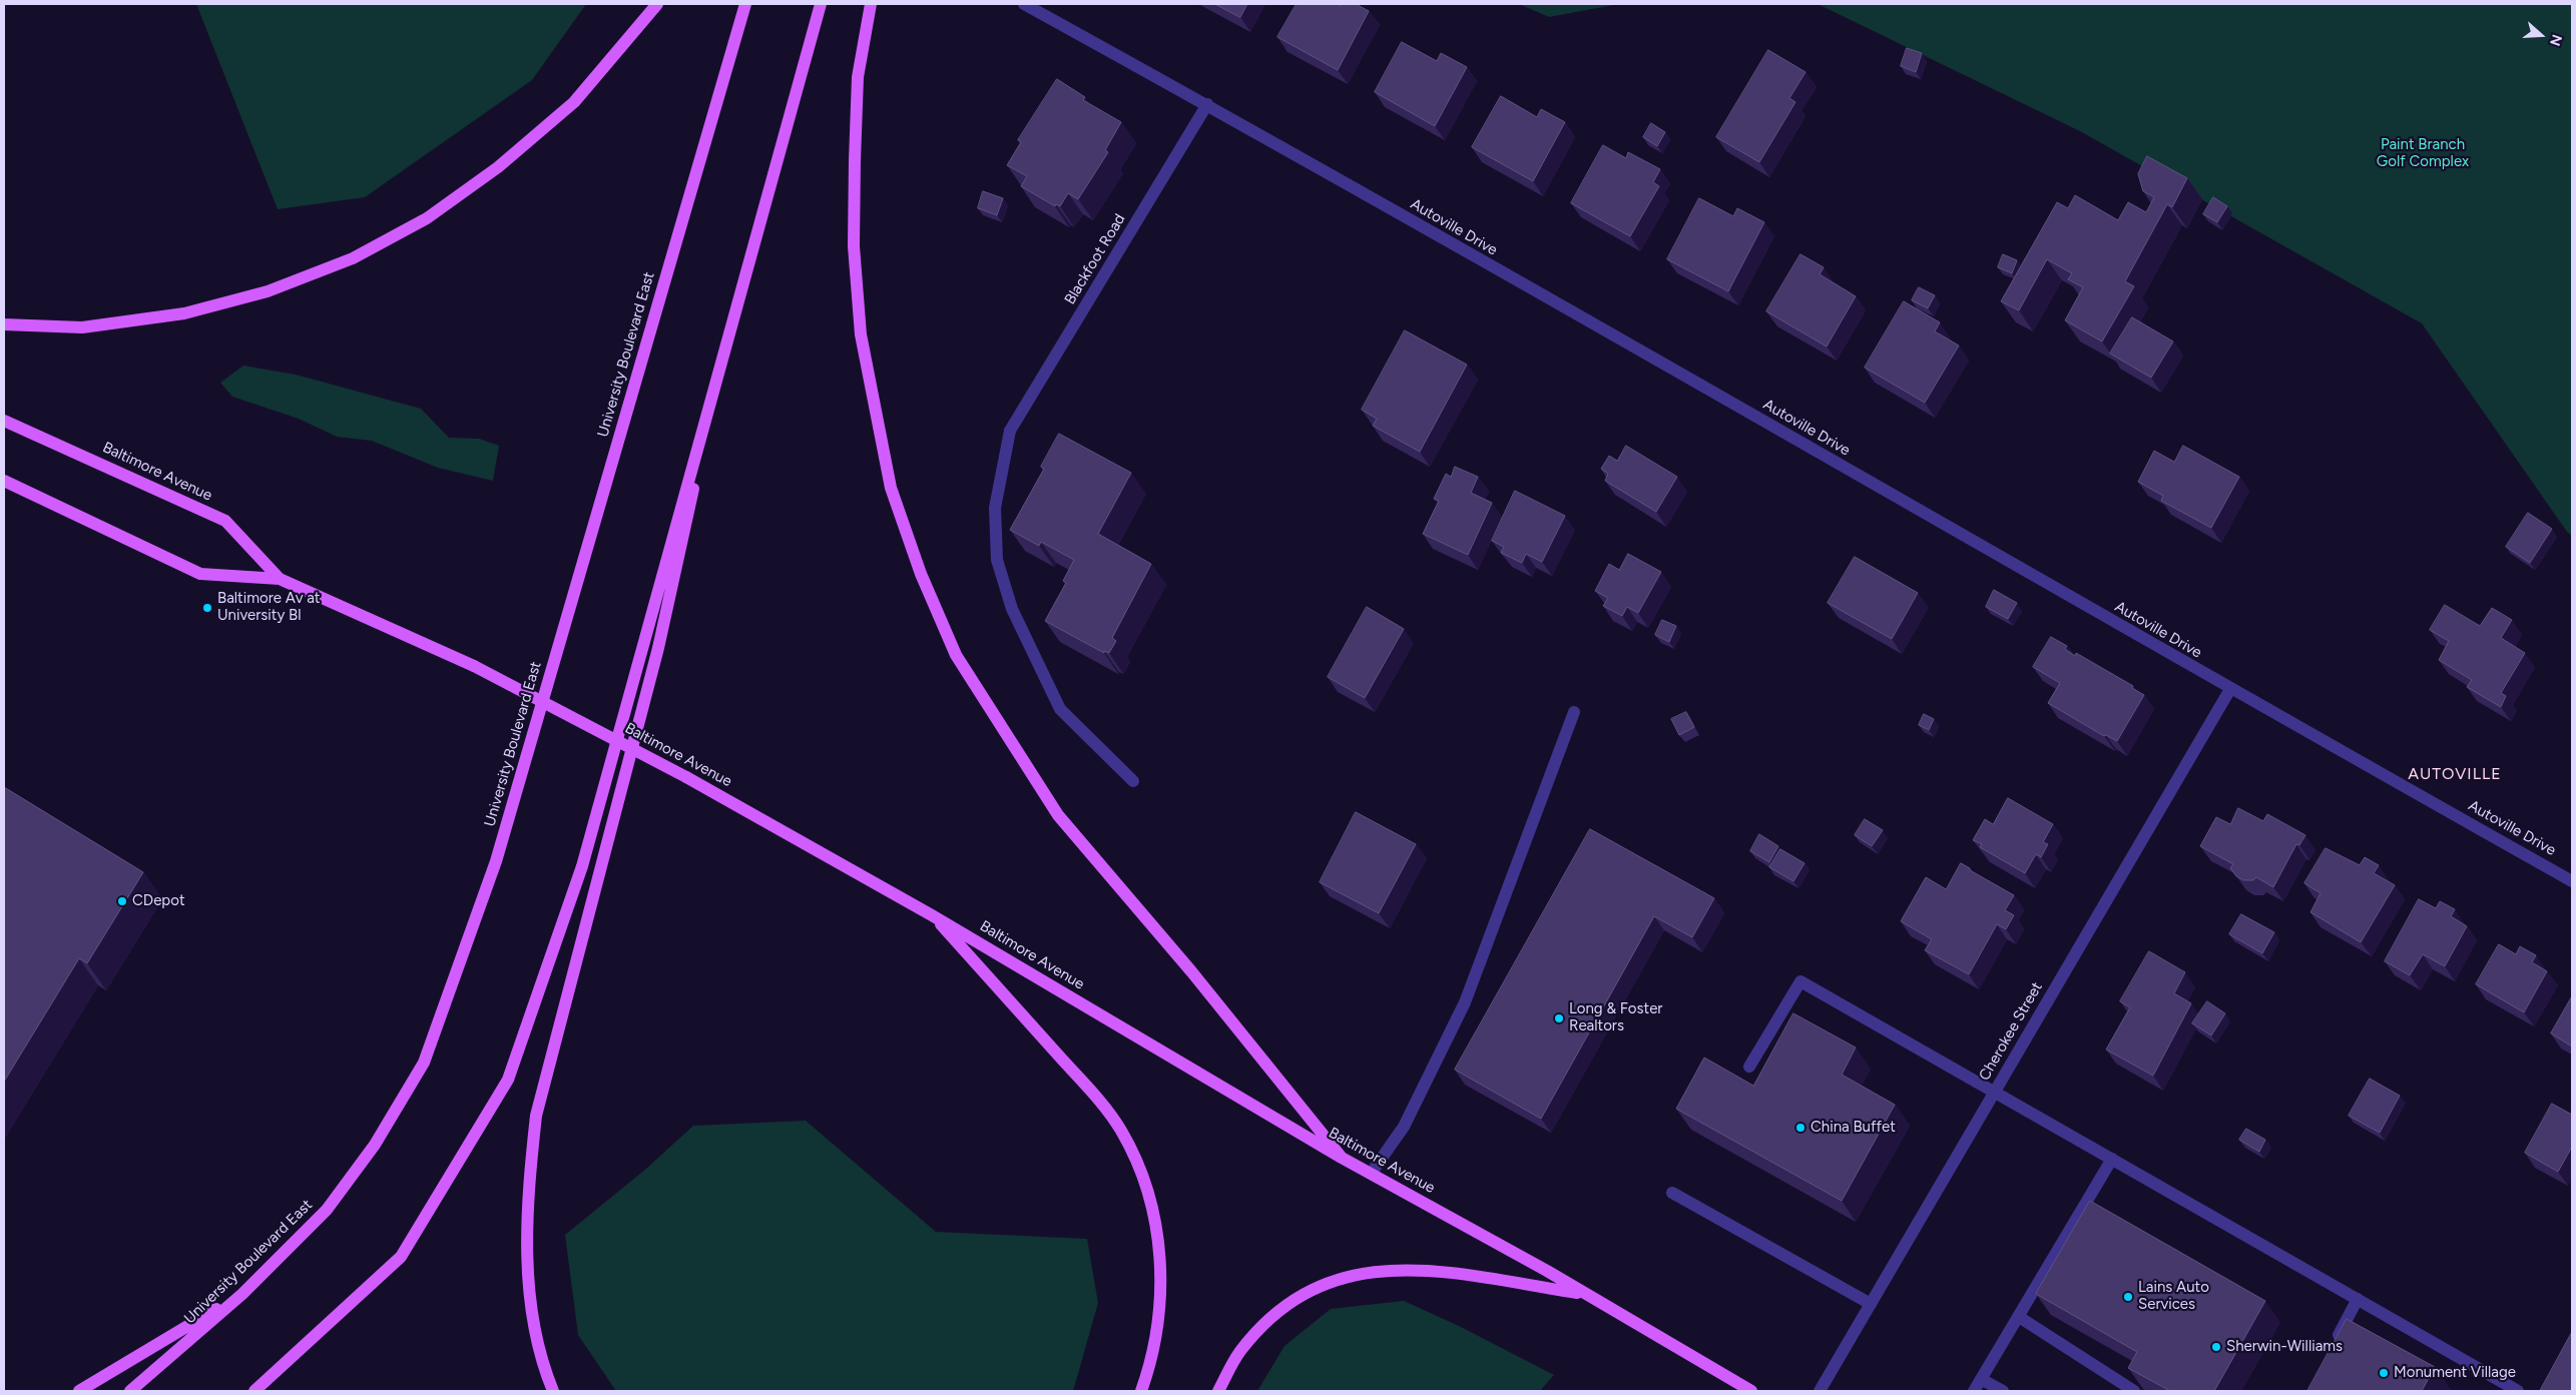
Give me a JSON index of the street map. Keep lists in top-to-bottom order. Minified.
{"streets":{"main road":["University Boulevard East","Baltimore Avenue"],"street":["Autoville Drive","Blackfoot Road","Cherokee Street"]},"crossings":[["Autoville Drive","Blackfoot Road"],["Autoville Drive","Cherokee Street"]],"districts":["AUTOVILLE"],"parks":["Paint Branch Golf Complex"],"places":["Baltimore Av at University Bl","CDepot","Long & Foster Realtors","China Buffet","Lains Auto Services","Sherwin-Williams","Monument Village"],"north":"right"}
